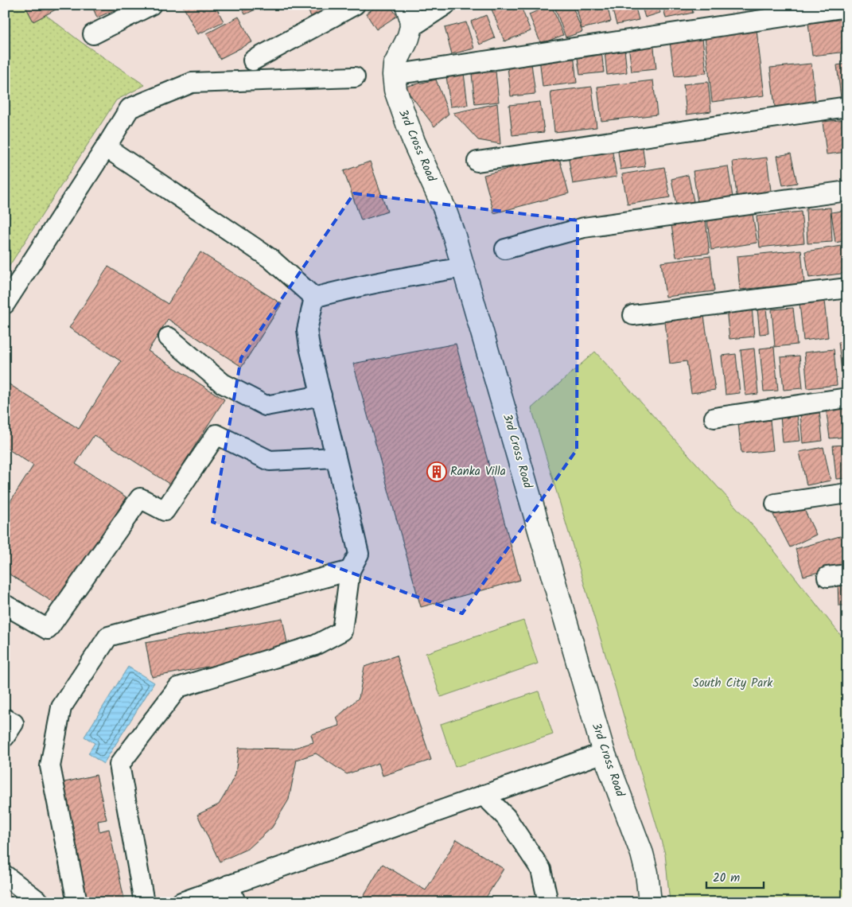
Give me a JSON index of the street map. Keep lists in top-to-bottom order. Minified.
{"streets":{"street":["3rd Cross Road"]},"parks":["South City Park"],"places":{"building":["Ranka Villa"]},"scale_bar":"20 m"}
